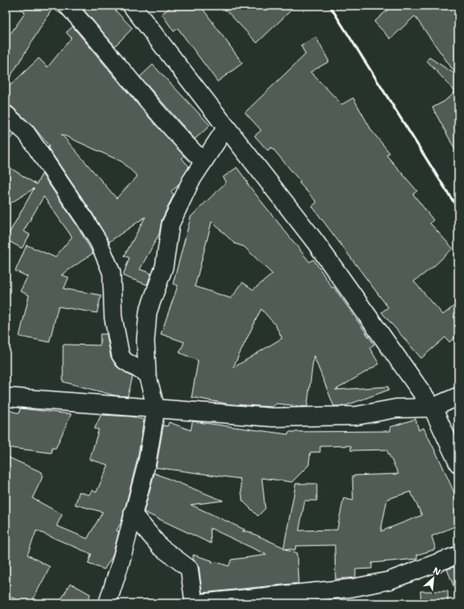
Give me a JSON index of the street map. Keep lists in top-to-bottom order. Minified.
{"north":"top right"}
